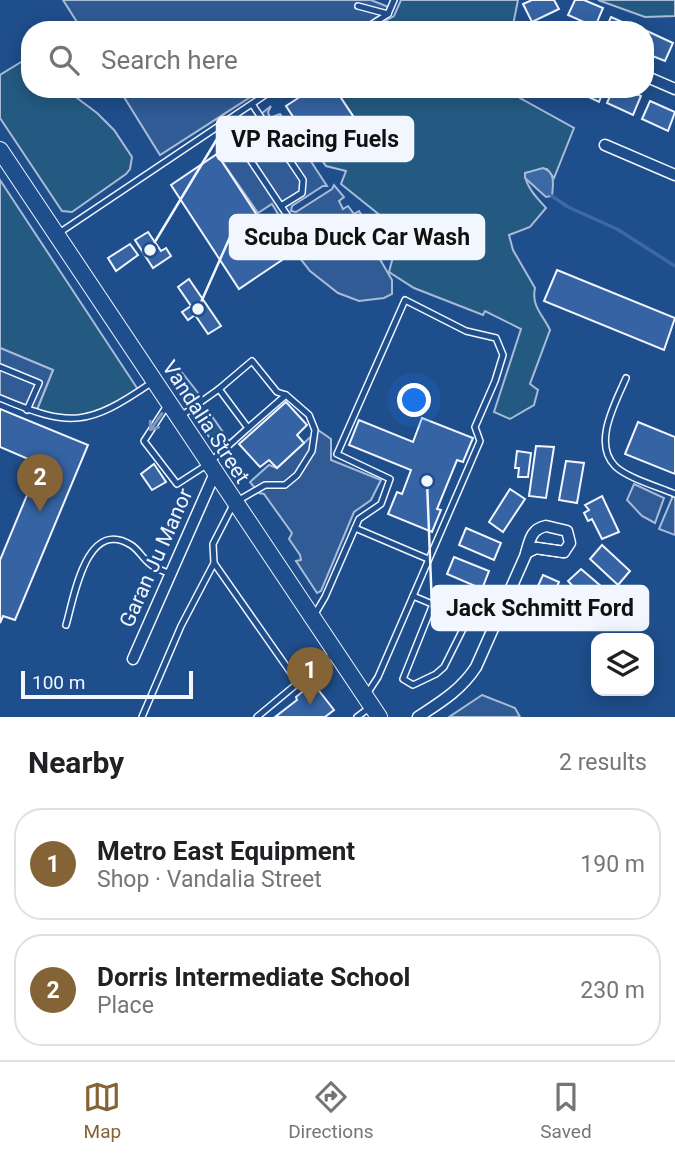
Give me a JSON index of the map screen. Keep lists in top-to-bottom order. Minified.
{"streets":{"main road":["Vandalia Street"],"street":["Garan Ju Manor"]},"crossings":[["Vandalia Street","Garan Ju Manor"]],"places":["VP Racing Fuels","Scuba Duck Car Wash","Jack Schmitt Ford"],"scale_bar":"100 m","page":{"search":"Search here","pins":["2","1"],"scale":"100 m","heading":["Nearby","2 results"],"list":[{"mark":"1","name":"Metro East Equipment","note":"Shop · Vandalia Street","value":"190 m"},{"mark":"2","name":"Dorris Intermediate School","note":"Place","value":"230 m"}],"nav":["Map","Directions","Saved"]}}
